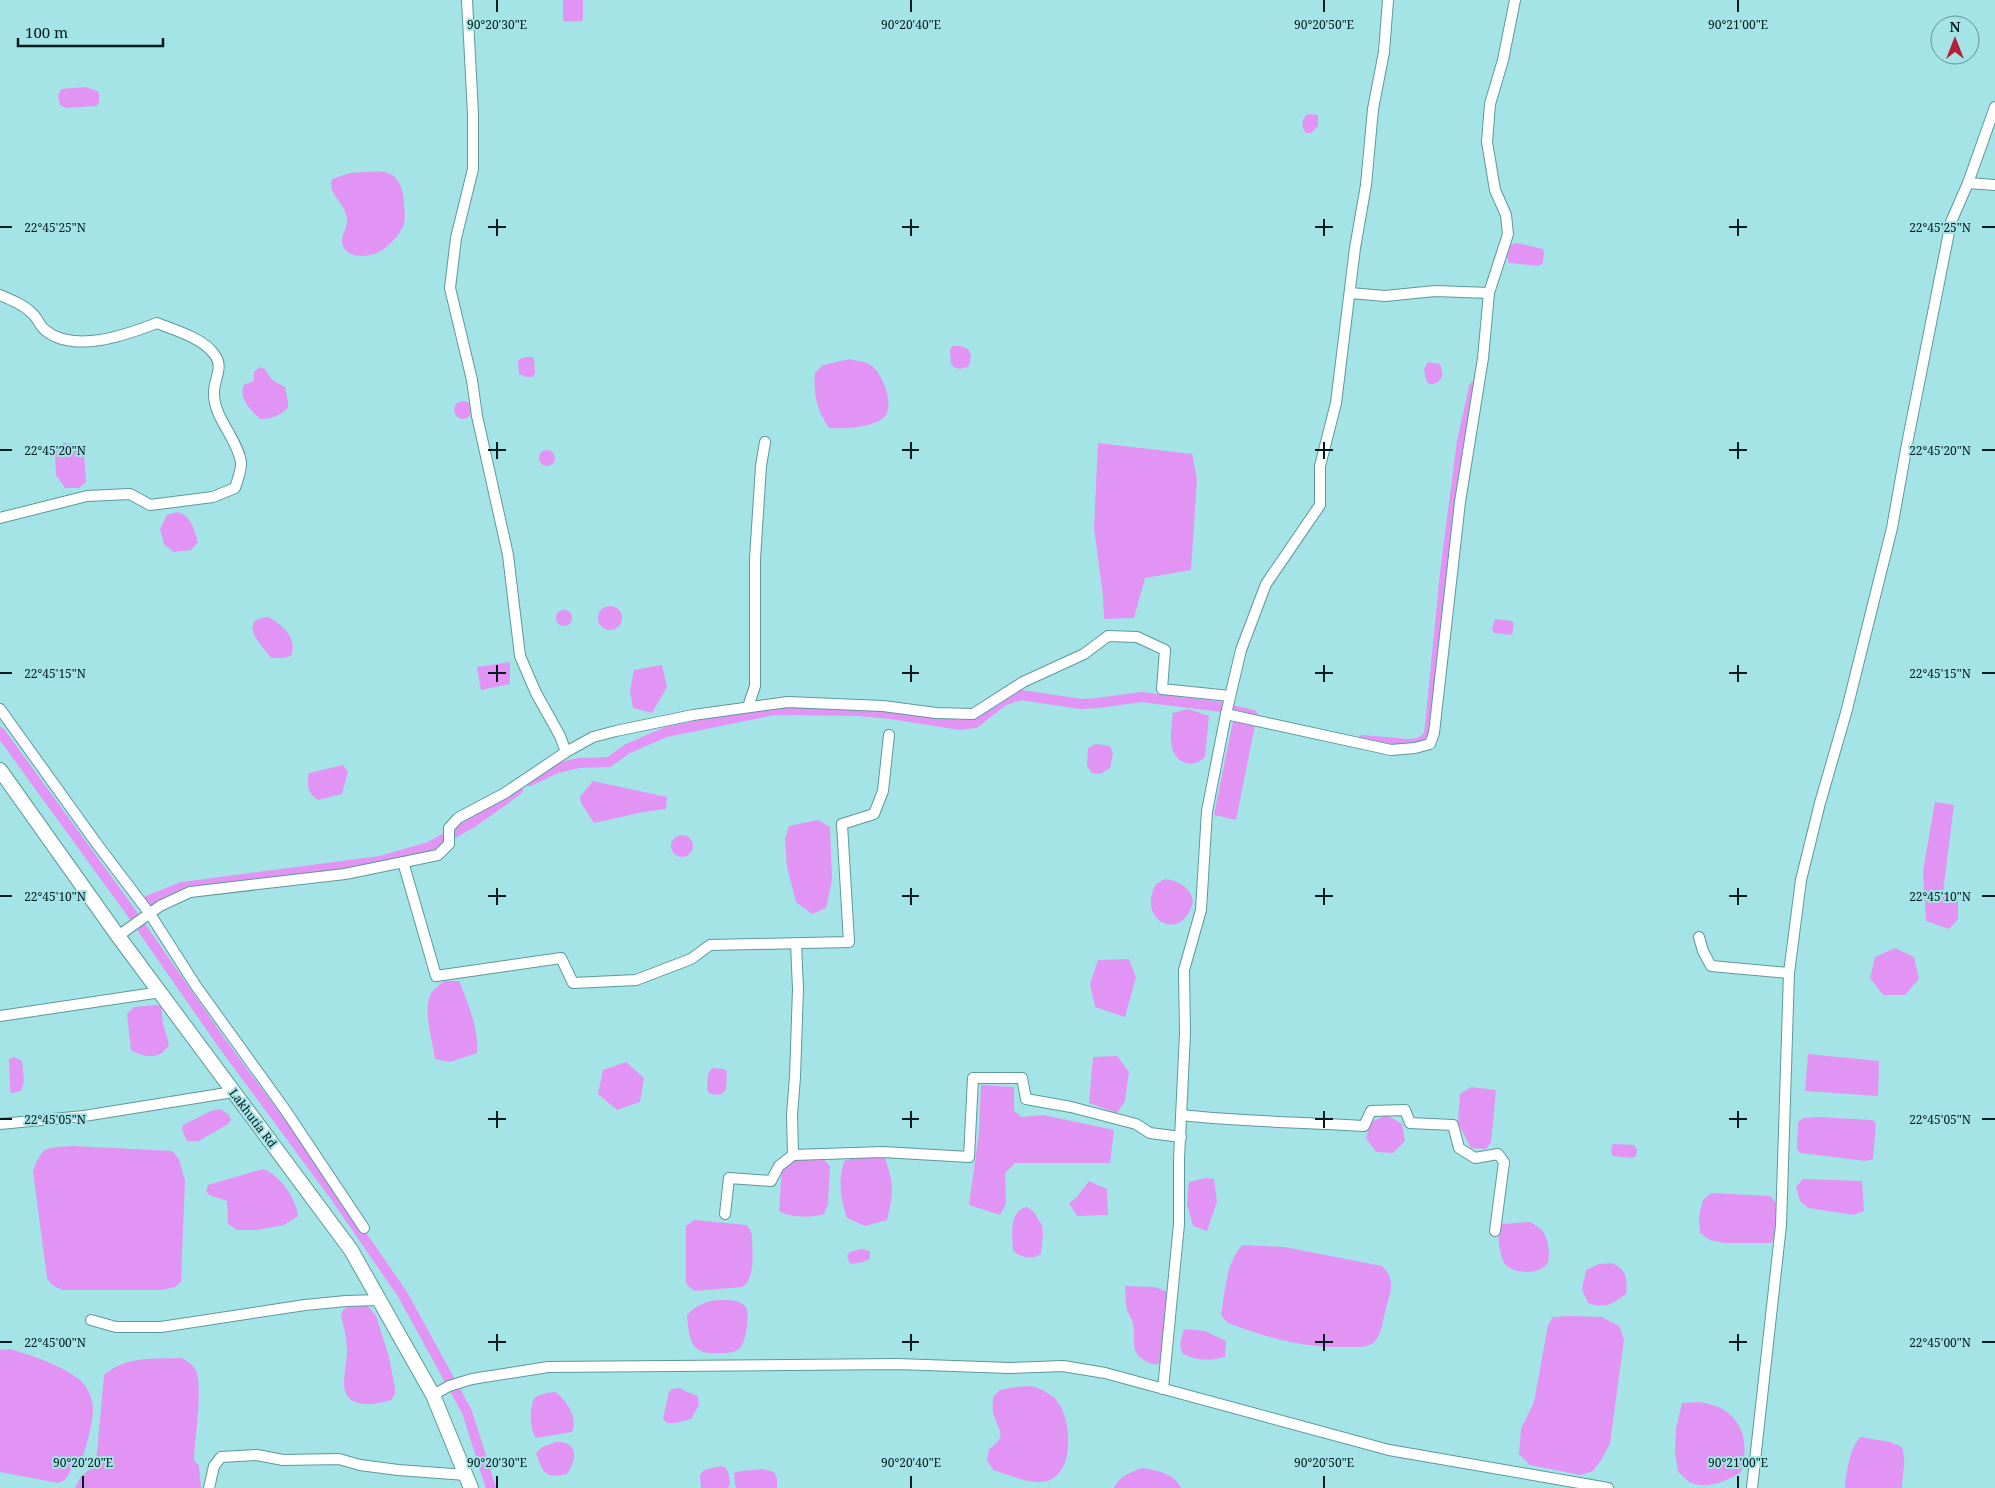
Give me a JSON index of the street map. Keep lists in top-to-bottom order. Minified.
{"streets":{"street":["Lakhutia Rd"]},"scale_bar":"100 m","north":"top","coordinates":["90°20'30\"E","90°20'40\"E","90°20'50\"E","90°21'00\"E","22°45'25\"N","22°45'20\"N","22°45'15\"N","22°45'10\"N","22°45'05\"N","22°45'00\"N","90°20'20\"E"]}
